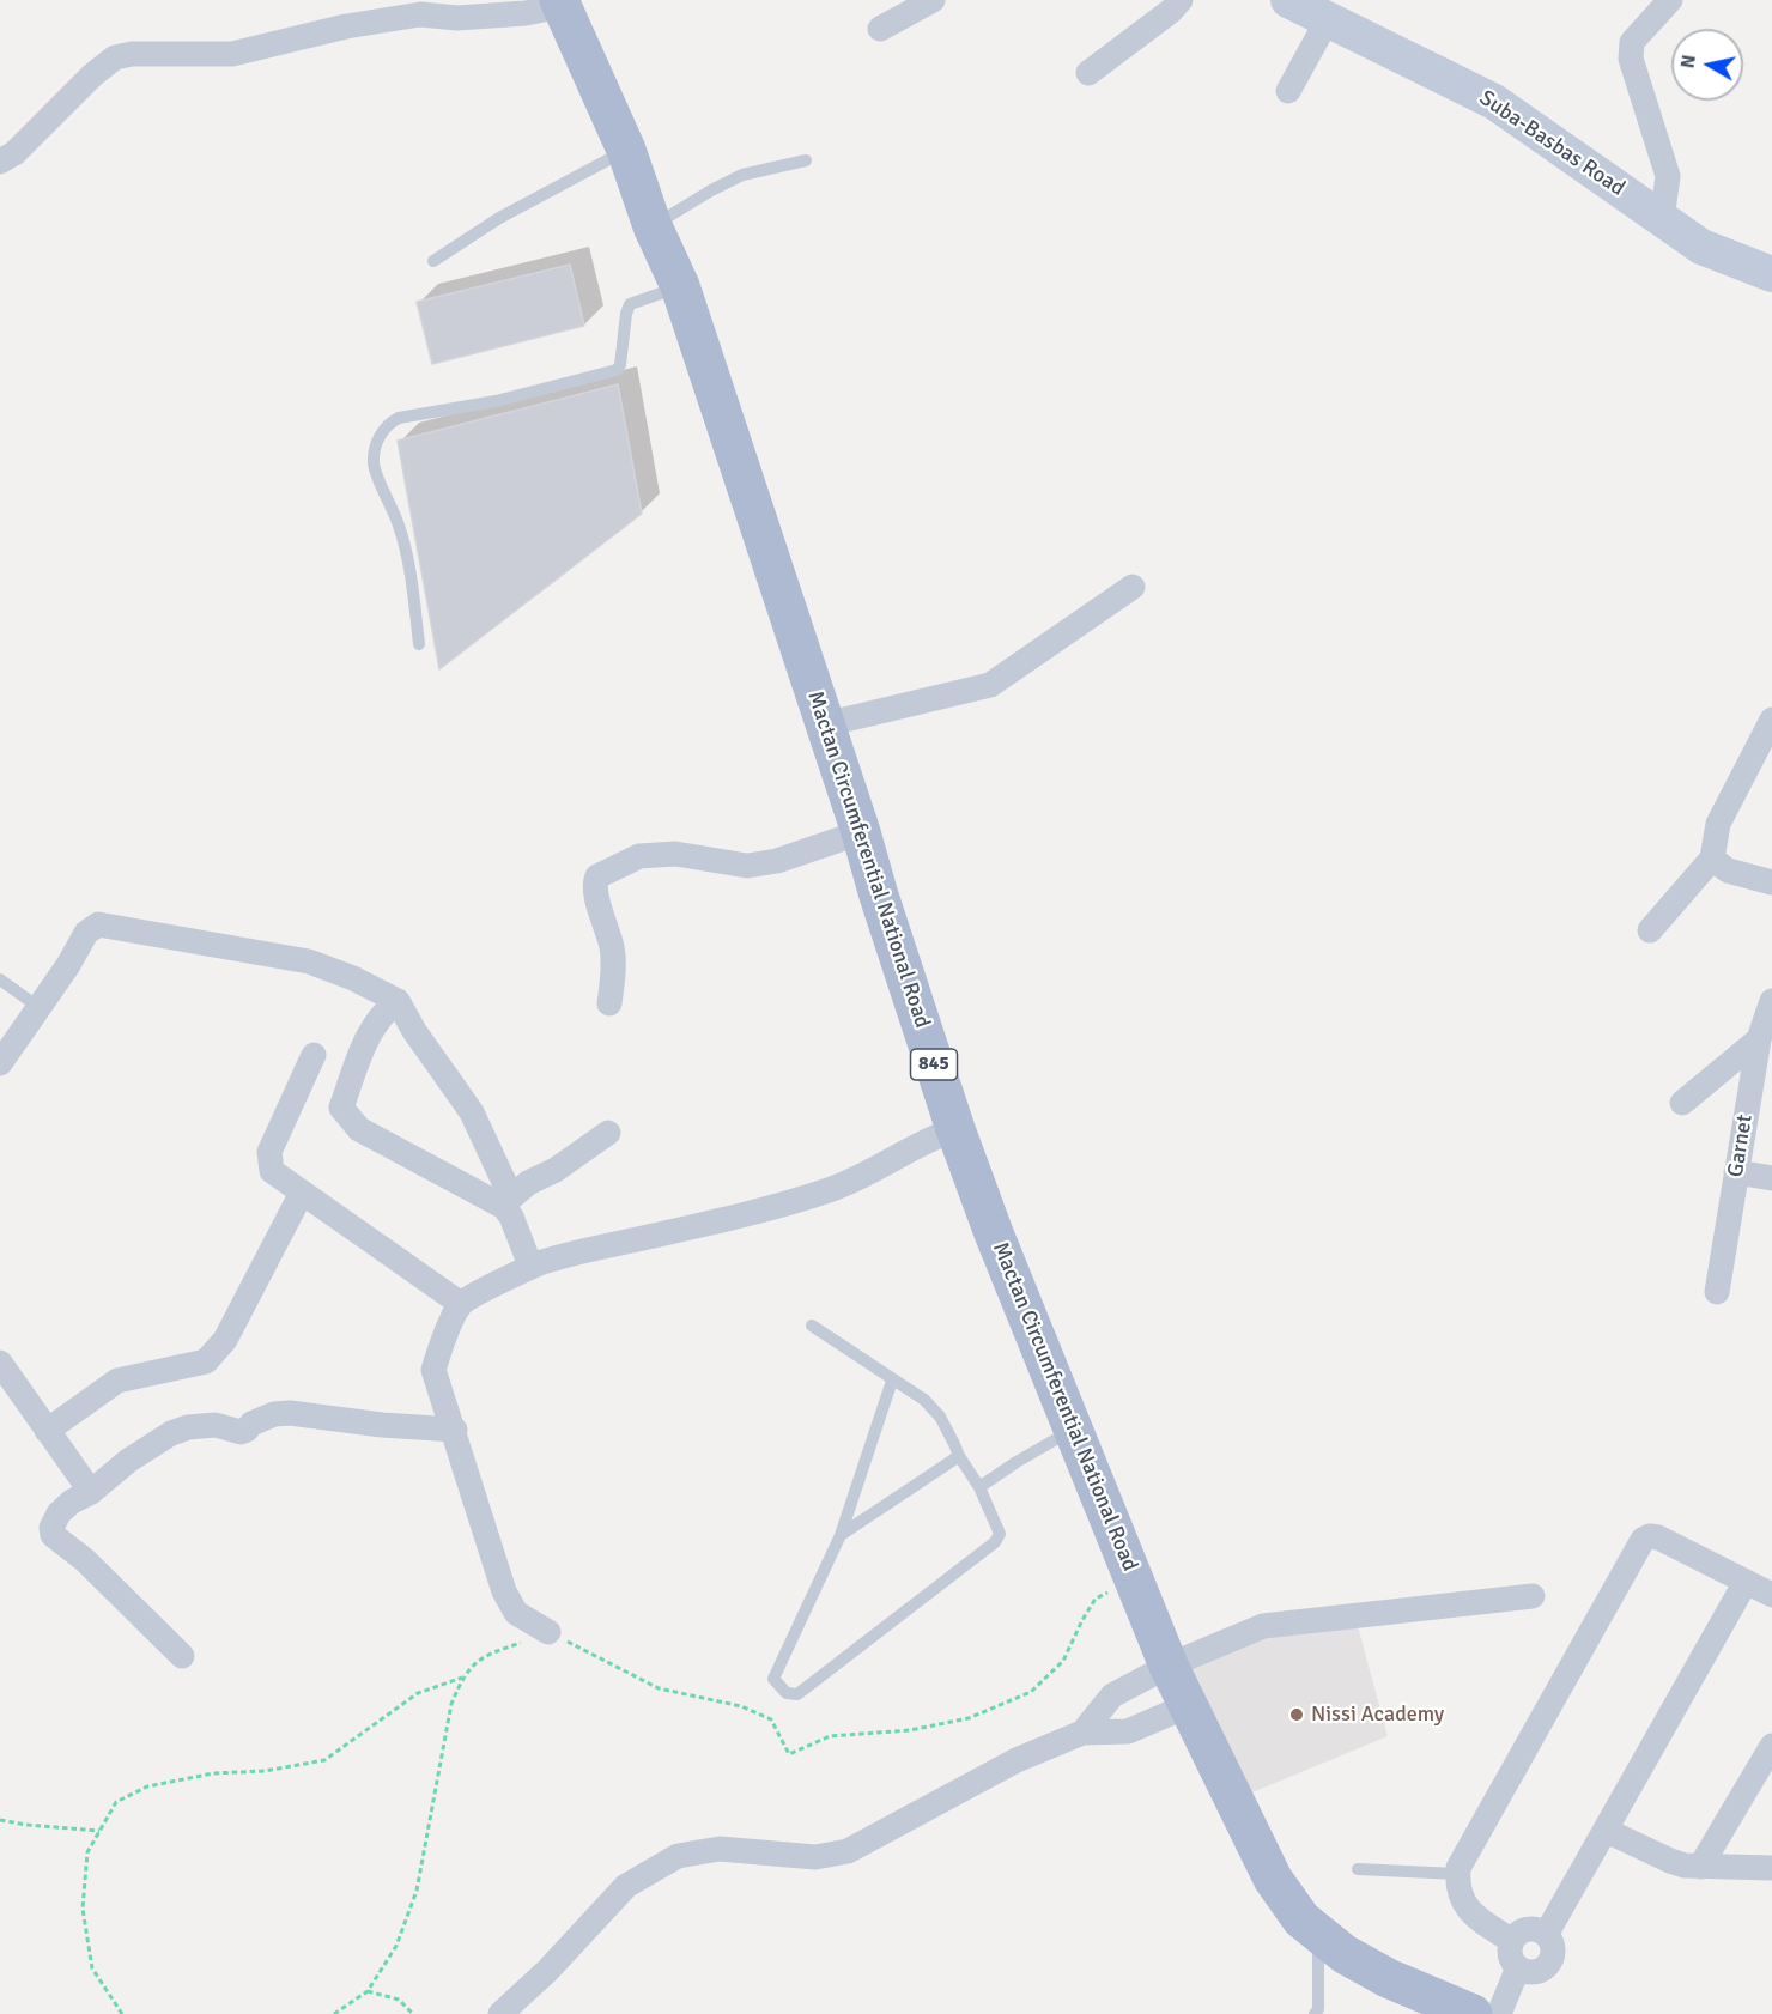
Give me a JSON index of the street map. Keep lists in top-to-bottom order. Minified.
{"streets":{"main road":["Mactan Circumferential National Road","845"],"street":["Suba-Basbas Road","Garnet"]},"places":["Nissi Academy"],"north":"left"}
